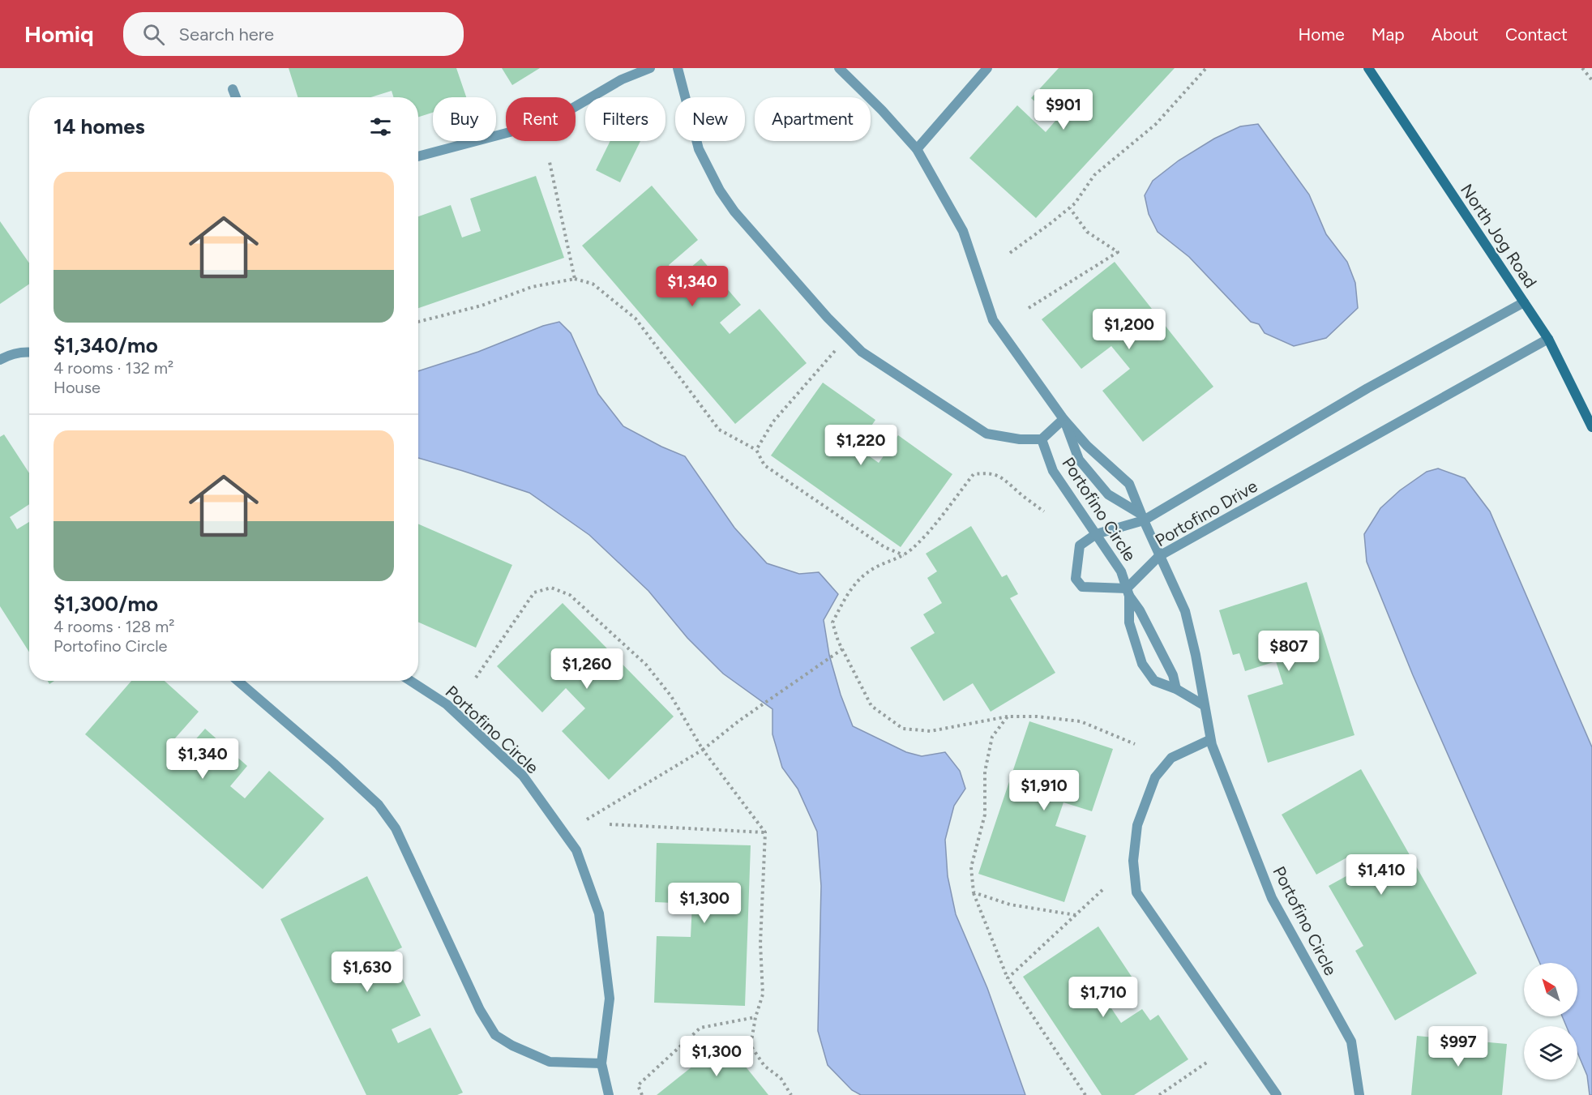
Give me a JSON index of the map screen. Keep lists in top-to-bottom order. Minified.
{"streets":{"street":["North Jog Road","Portofino Circle","Portofino Drive"]},"crossings":[["North Jog Road","Portofino Drive"],["Portofino Circle","Portofino Drive"]],"north":"top left","page":{"header":"Homiq","search":"Search here","nav":["Home","Map","About","Contact"],"price":["$901","$1,340","$1,200","$1,220","$807","$1,260","$1,340","$1,910","$1,410","$1,300","$1,630","$1,710","$997","$1,300"],"chip":["Buy","Rent","Filters","New","Apartment"],"heading":"14 homes","list":[{"name":"$1,340/mo","note":"4 rooms · 132 m² · House"},{"name":"$1,300/mo","note":"4 rooms · 128 m² · Portofino Circle"}]}}
